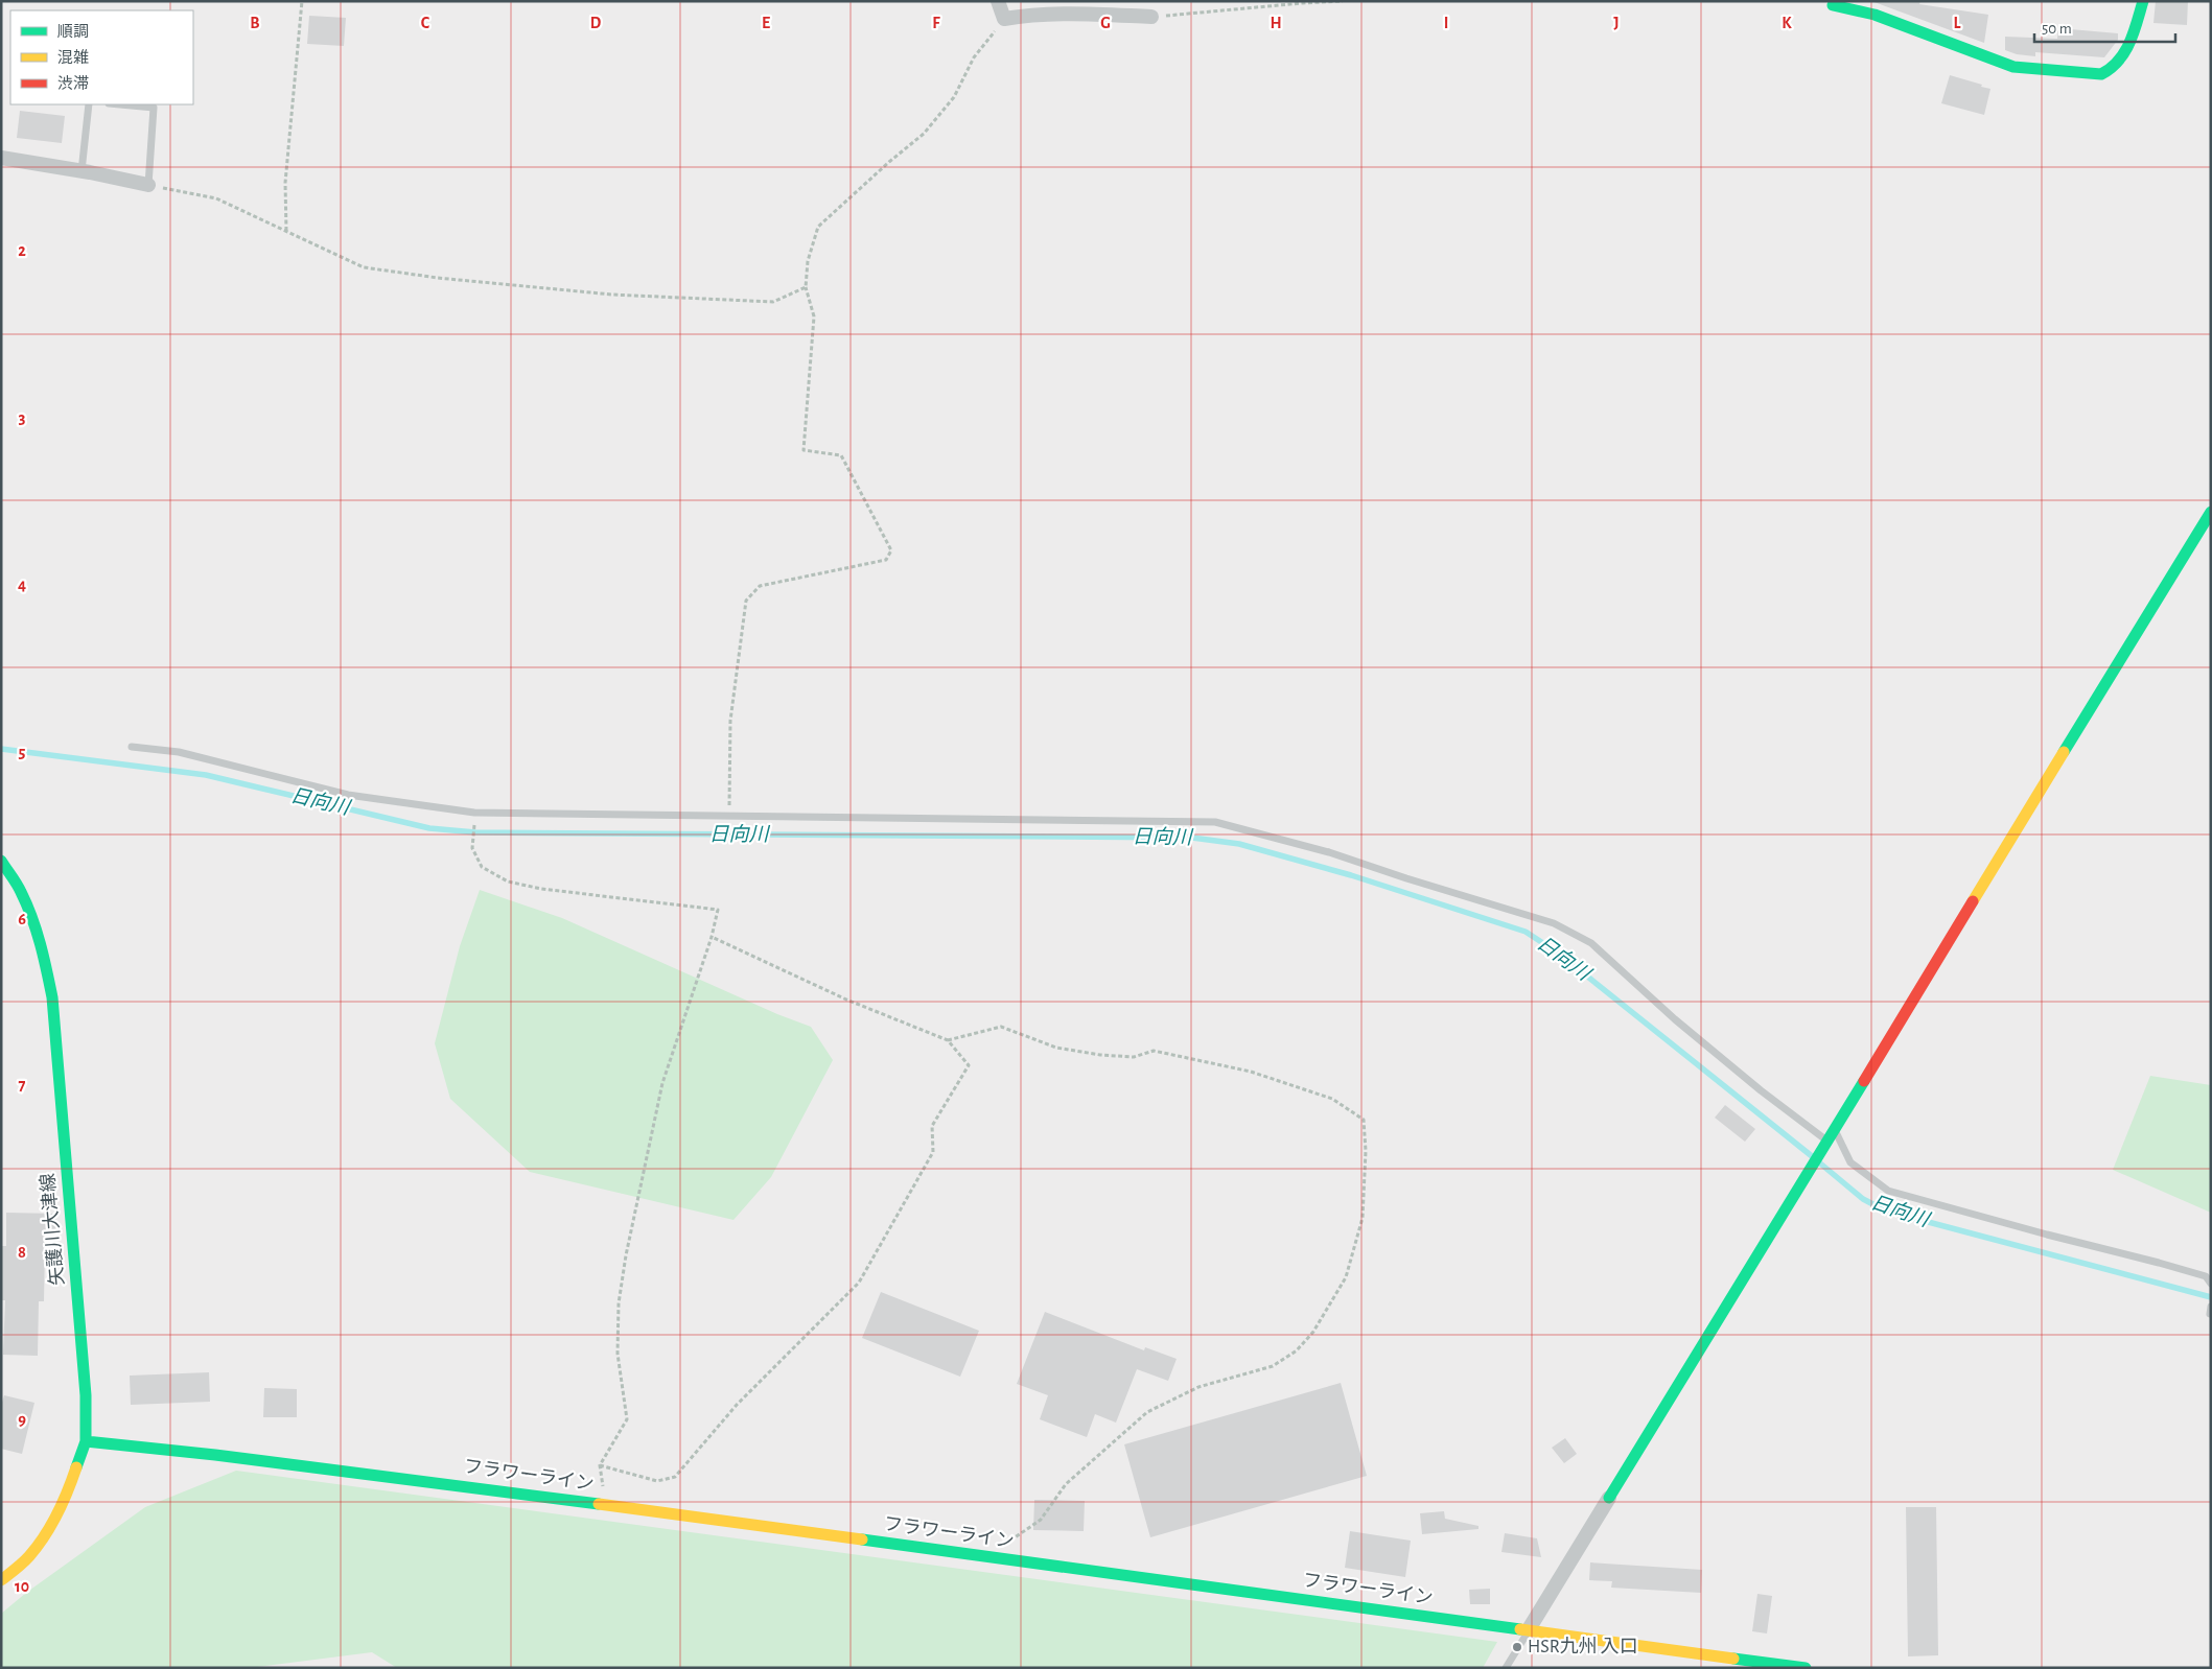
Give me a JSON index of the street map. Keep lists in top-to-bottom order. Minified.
{"streets":{"street":["矢護川大津線","フラワーライン"]},"crossings":[["矢護川大津線","フラワーライン"]],"water":["日向川"],"places":["HSR九州 入口"],"legend":["順調","混雑","渋滞"],"scale_bar":"50 m","grid":{"columns":["B","C","D","E","F","G","H","I","J","K","L"],"rows":["2","3","4","5","6","7","8","9","10"]}}
